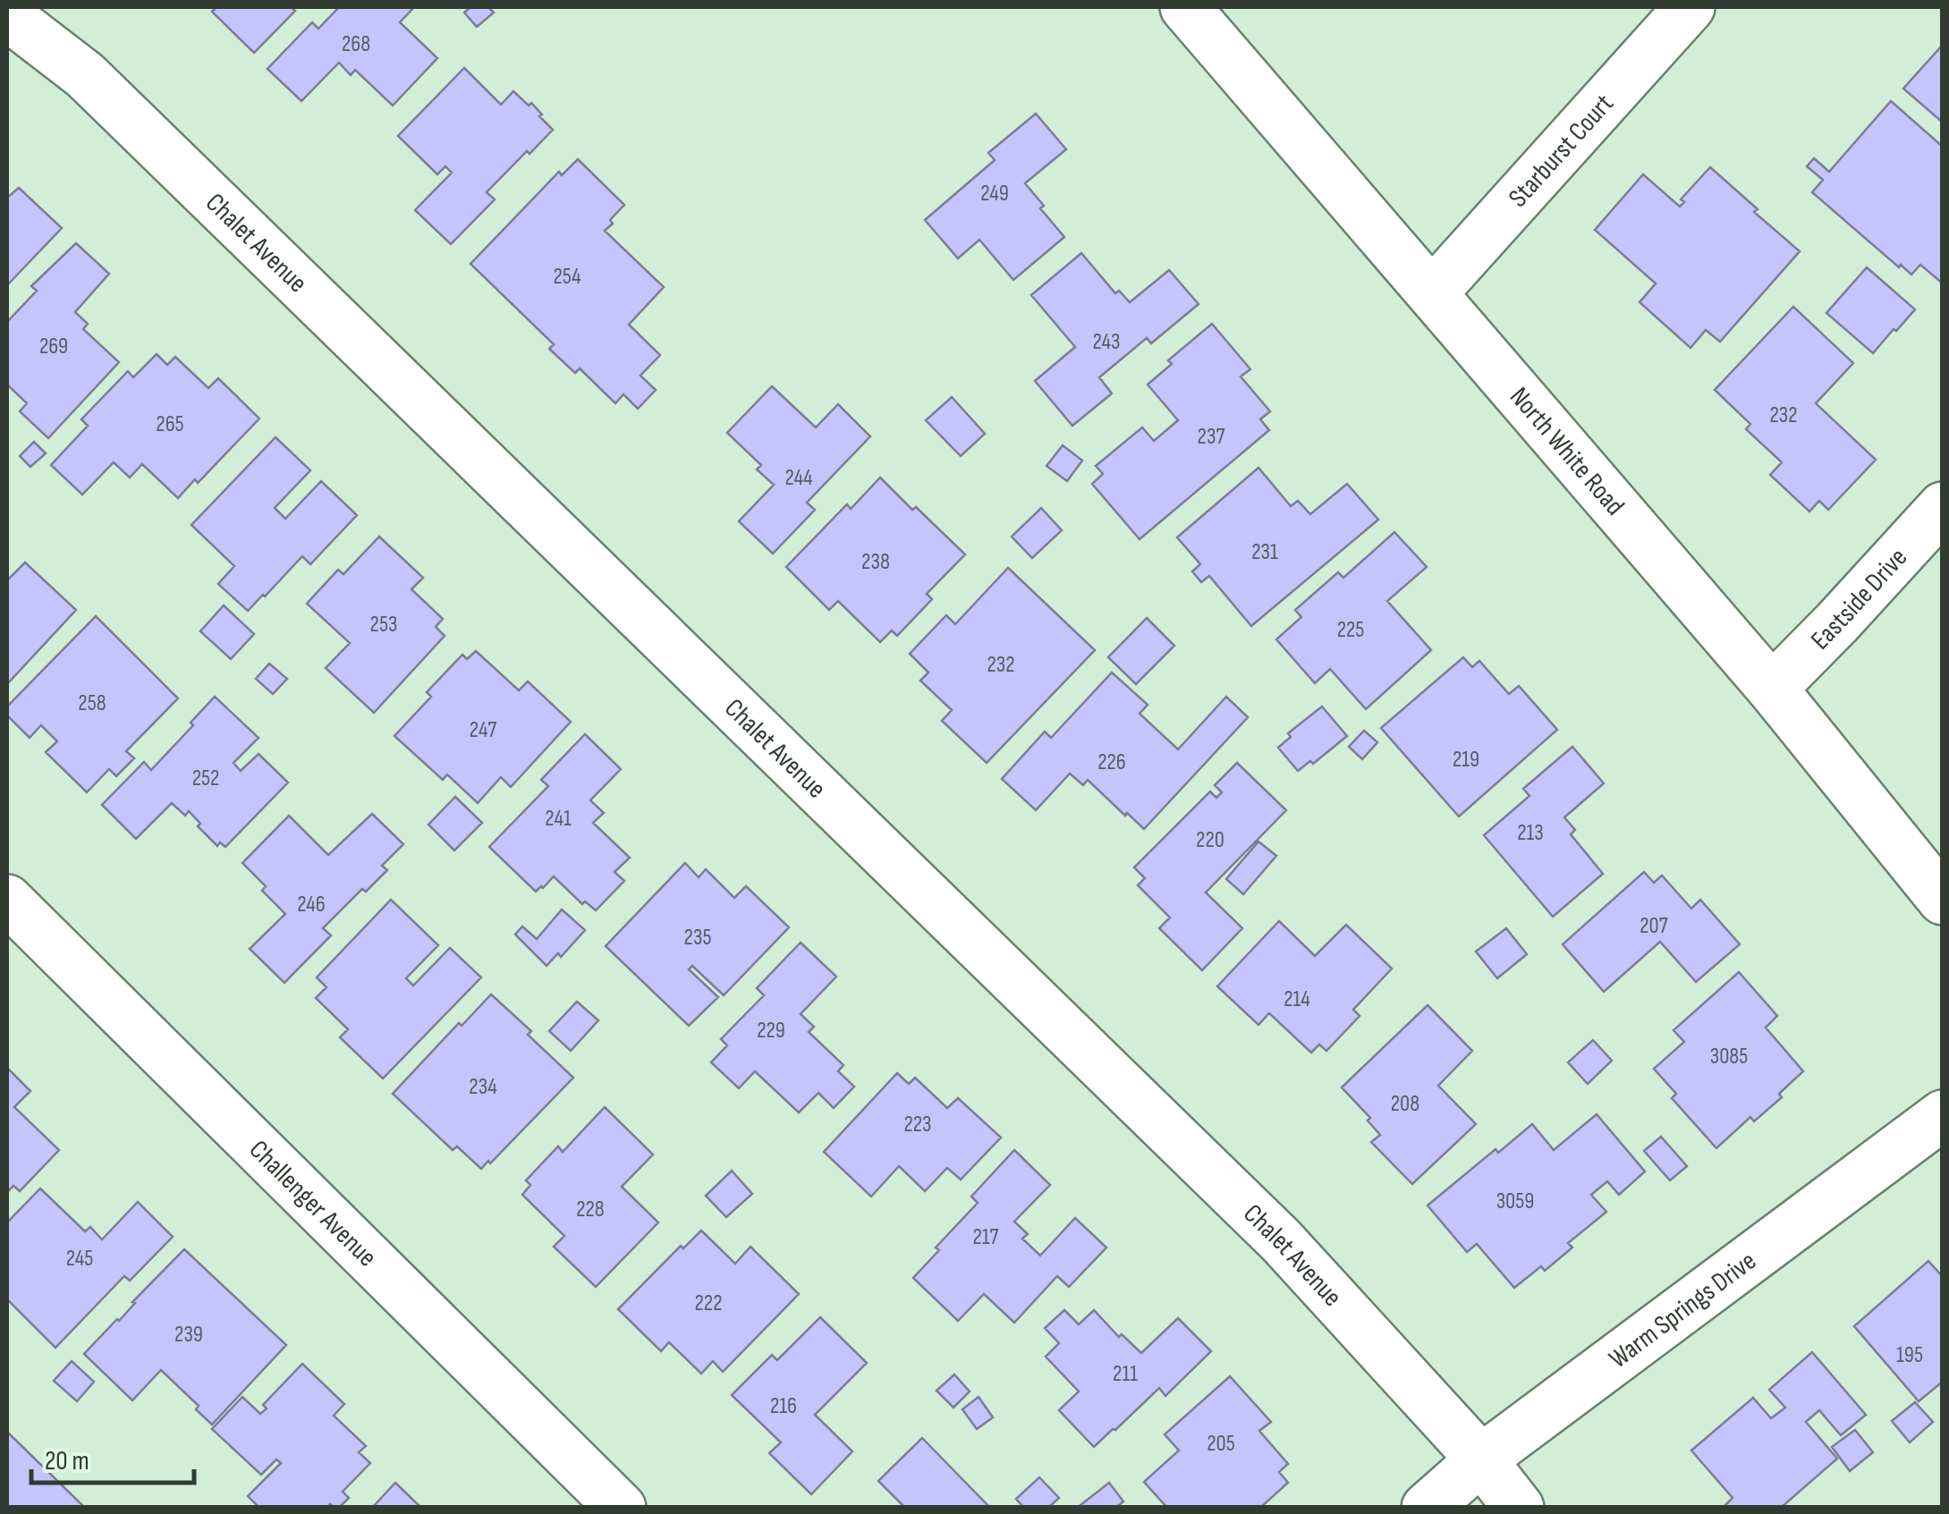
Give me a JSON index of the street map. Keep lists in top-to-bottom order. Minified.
{"streets":{"street":["Starburst Court","Chalet Avenue","North White Road","Eastside Drive","Challenger Avenue","Warm Springs Drive"]},"crossings":[["Starburst Court","North White Road"],["Chalet Avenue","Warm Springs Drive"],["North White Road","Eastside Drive"]],"house_numbers":["268","249","254","243","269","232","265","237","244","231","238","253","225","232","258","247","219","226","252","241","213","220","246","207","235","214","229","3085","234","208","223","3059","228","217","245","222","239","195","211","216","205"],"scale_bar":"20 m"}
